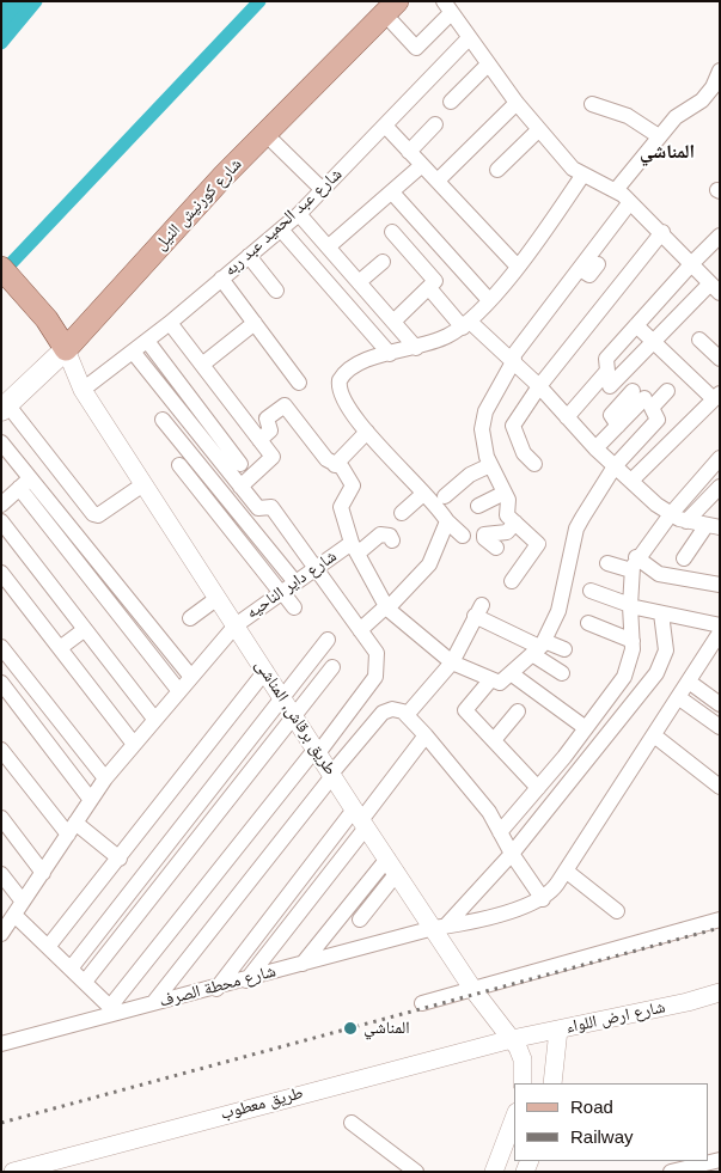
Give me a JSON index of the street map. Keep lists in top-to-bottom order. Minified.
{"streets":{"main road":["شارع كورنيش النيل"],"street":["شارع عبد الحميد عبد ربه","شارع داير الناحيه","طريق برقاش, المناشى","شارع محطة الصرف","شارع ارض اللواء","طريق معطوب"]},"crossings":[["شارع كورنيش النيل","طريق برقاش, المناشى"],["شارع عبد الحميد عبد ربه","طريق برقاش, المناشى"],["شارع داير الناحيه","طريق برقاش, المناشى"],["طريق برقاش, المناشى","شارع محطة الصرف"],["طريق برقاش, المناشى","شارع ارض اللواء"],["طريق برقاش, المناشى","طريق معطوب"],["شارع ارض اللواء","طريق معطوب"]],"districts":["المناشي"],"places":["المناشي"],"legend":["Road","Railway"]}
